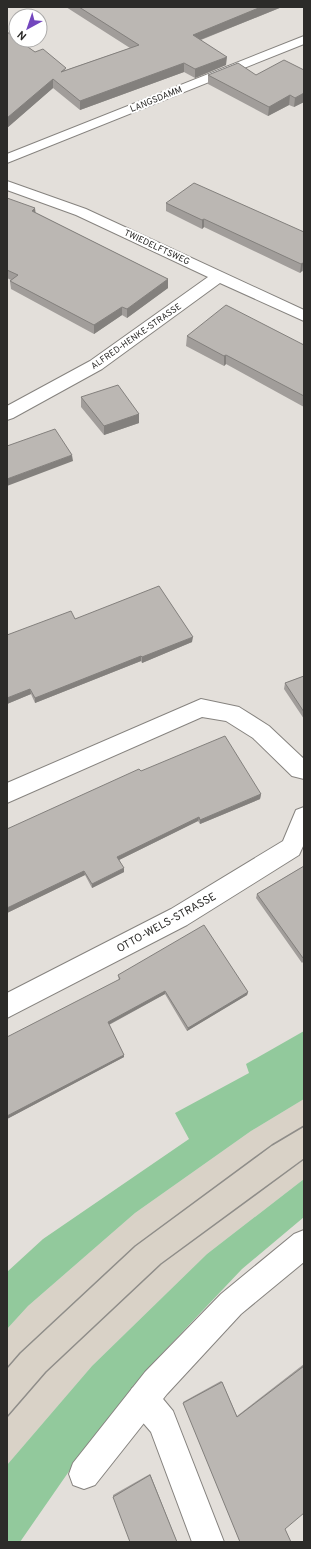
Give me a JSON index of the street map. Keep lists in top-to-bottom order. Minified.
{"streets":{"street":["LANGSDAMM","TWIEDELFTSWEG","ALFRED-HENKE-STRASSE","OTTO-WELS-STRASSE"]},"crossings":[["TWIEDELFTSWEG","ALFRED-HENKE-STRASSE"]],"north":"bottom left"}
